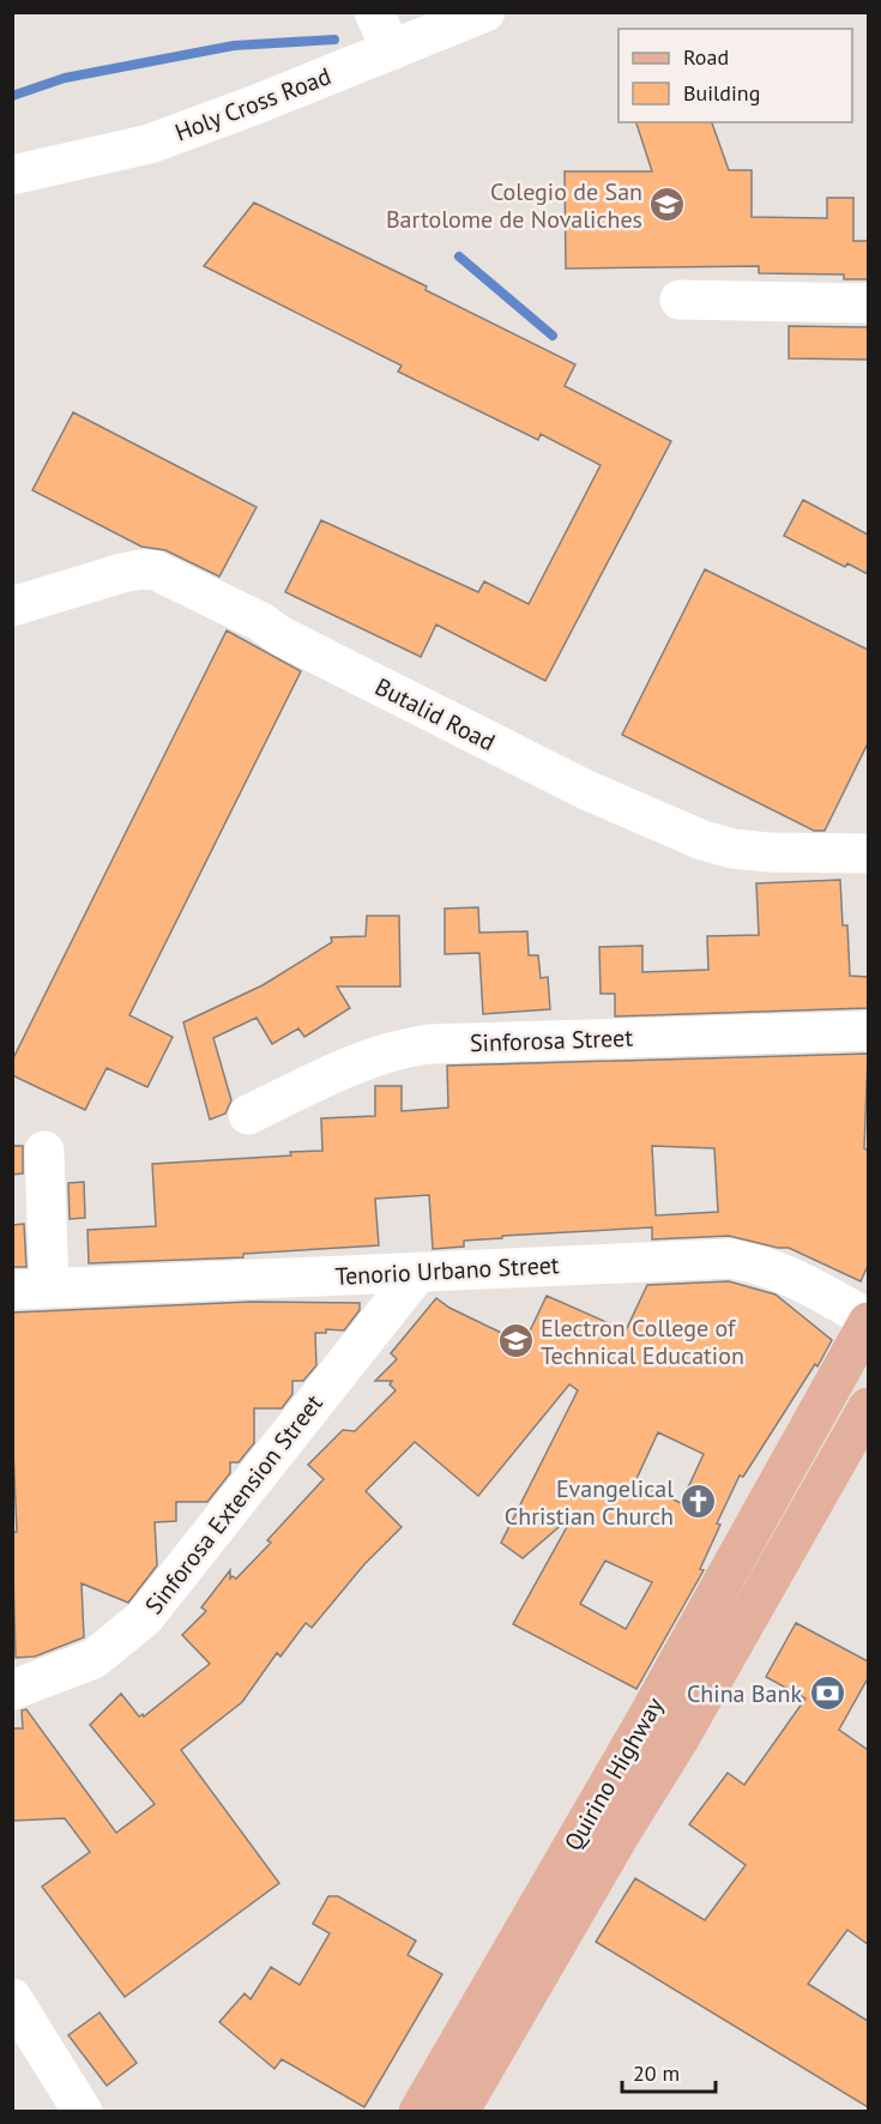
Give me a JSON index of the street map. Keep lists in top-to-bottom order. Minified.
{"streets":{"main road":["Quirino Highway"],"street":["Holy Cross Road","Butalid Road","Sinforosa Street","Tenorio Urbano Street","Sinforosa Extension Street"]},"crossings":[["Tenorio Urbano Street","Sinforosa Extension Street"],["Tenorio Urbano Street","Quirino Highway"]],"places":{"school or university":["Colegio de San Bartolome de Novaliches","Electron College of Technical Education"],"church":["Evangelical Christian Church"],"bank":["China Bank"]},"legend":["Road","Building"],"scale_bar":"20 m"}
